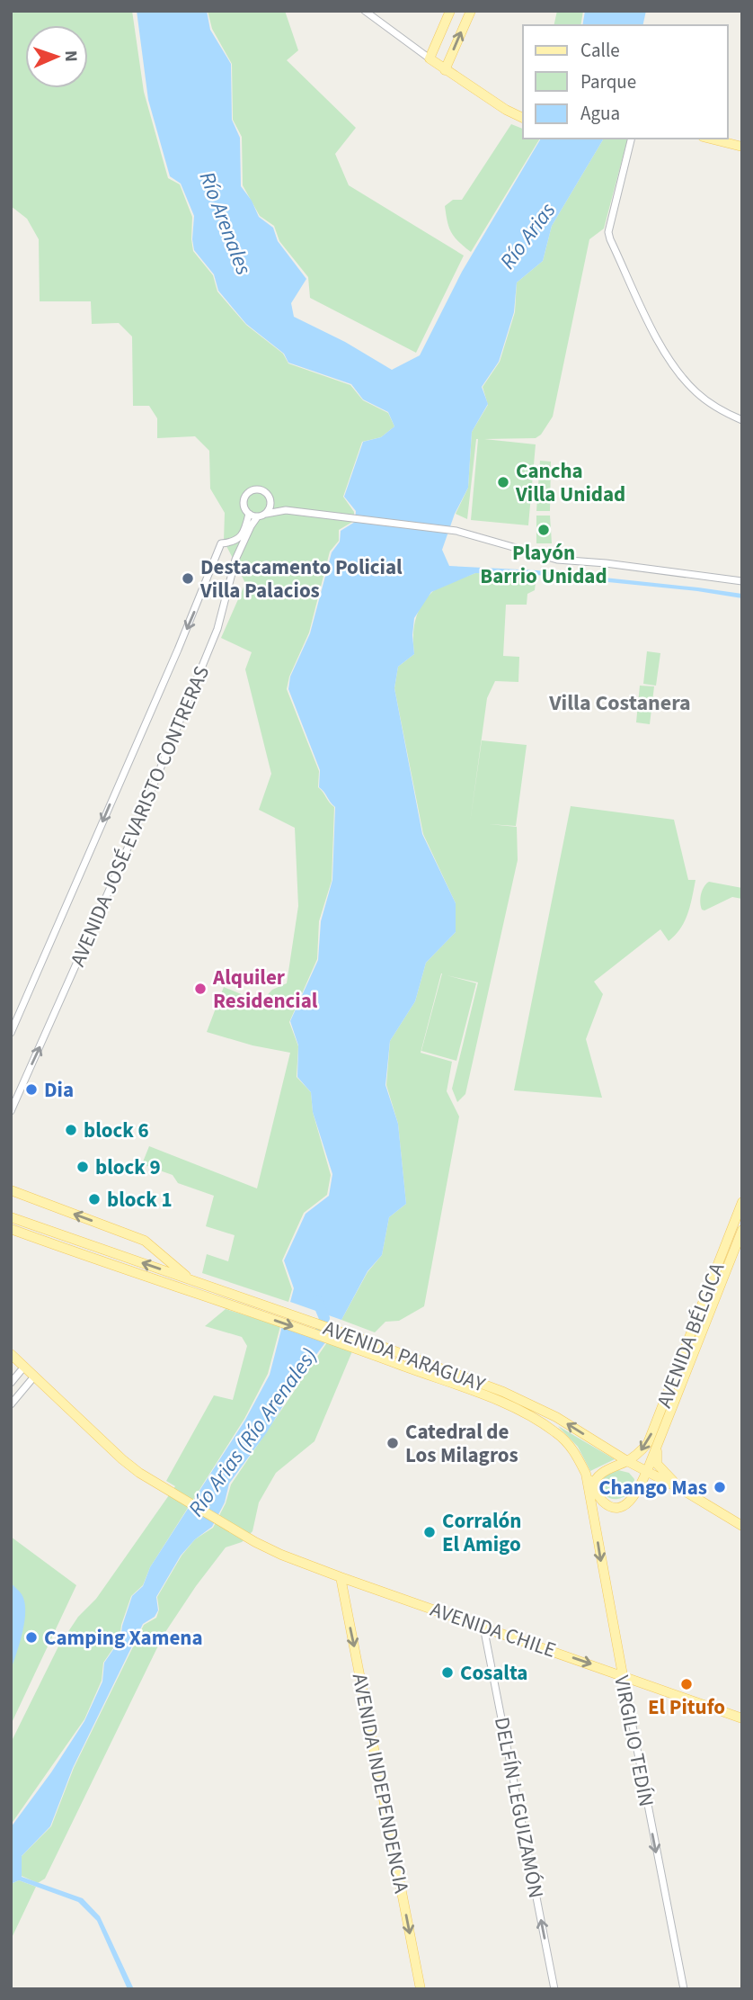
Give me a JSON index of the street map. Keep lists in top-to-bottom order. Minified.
{"streets":{"main road":["AVENIDA BÉLGICA","AVENIDA PARAGUAY","AVENIDA CHILE","VIRGILIO TEDÍN","AVENIDA INDEPENDENCIA"],"street":["AVENIDA JOSÉ EVARISTO CONTRERAS","DELFÍN LEGUIZAMÓN"]},"crossings":[["AVENIDA BÉLGICA","AVENIDA PARAGUAY"],["AVENIDA BÉLGICA","VIRGILIO TEDÍN"],["AVENIDA PARAGUAY","VIRGILIO TEDÍN"],["AVENIDA CHILE","VIRGILIO TEDÍN"],["AVENIDA CHILE","AVENIDA INDEPENDENCIA"],["AVENIDA CHILE","DELFÍN LEGUIZAMÓN"]],"one_way":["VIRGILIO TEDÍN","AVENIDA INDEPENDENCIA","DELFÍN LEGUIZAMÓN"],"districts":["Villa Costanera"],"water":["Río Arenales","Río Arias","Río Arias (Río Arenales)"],"places":["Cancha Villa Unidad","Playón Barrio Unidad","Destacamento Policial Villa Palacios","Alquiler Residencial","Dia","block 6","block 9","block 1","Catedral de Los Milagros","Chango Mas","Corralón El Amigo","Camping Xamena","Cosalta","El Pitufo"],"legend":["Calle","Parque","Agua"],"north":"right"}
